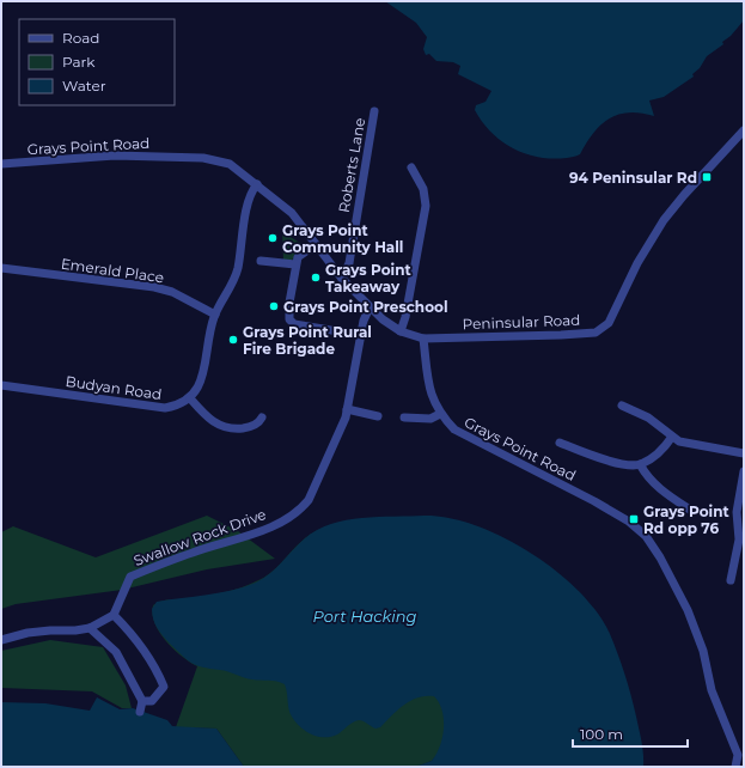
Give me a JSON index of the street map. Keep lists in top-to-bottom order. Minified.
{"streets":{"street":["Grays Point Road","Roberts Lane","Emerald Place","Peninsular Road","Budyan Road","Swallow Rock Drive"]},"crossings":[["Grays Point Road","Roberts Lane"],["Grays Point Road","Peninsular Road"],["Grays Point Road","Swallow Rock Drive"]],"water":["Port Hacking"],"places":{"transit":["94 Peninsular Rd","Grays Point Rd opp 76"],"other":["Grays Point Community Hall","Grays Point Takeaway","Grays Point Preschool","Grays Point Rural Fire Brigade"]},"legend":["Road","Park","Water"],"scale_bar":"100 m"}
